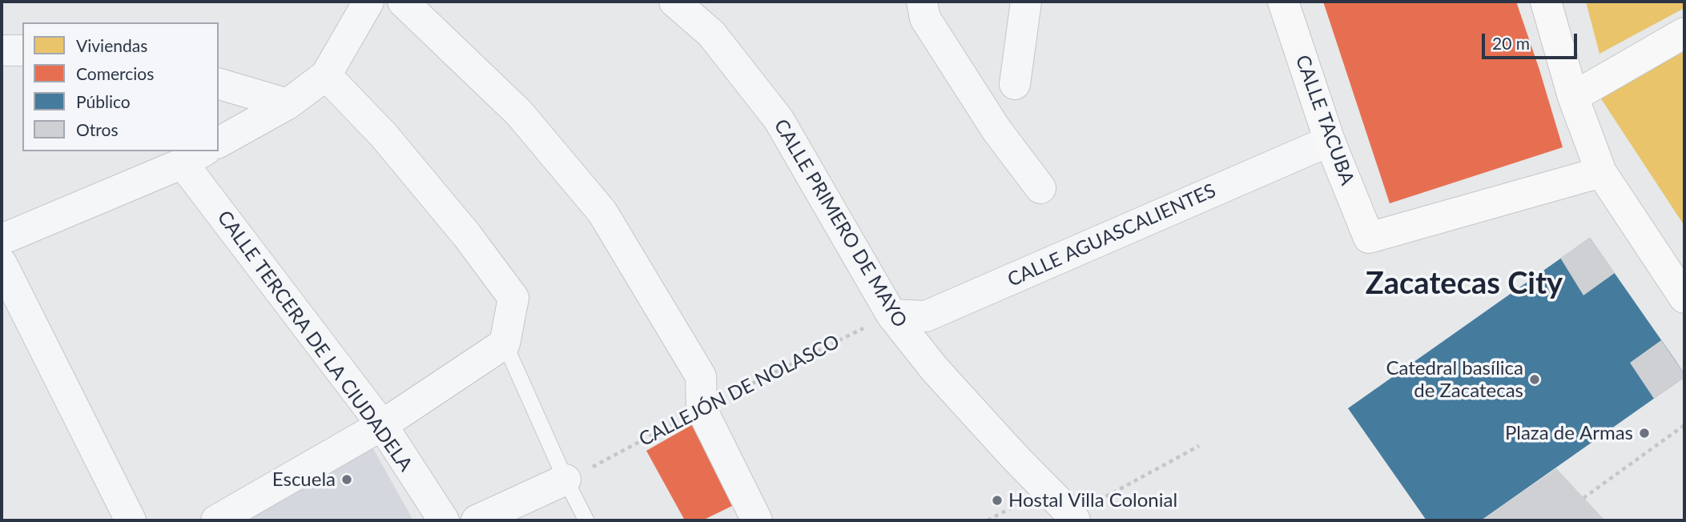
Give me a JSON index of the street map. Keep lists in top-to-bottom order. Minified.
{"streets":{"street":["CALLE TACUBA","CALLE PRIMERO DE MAYO","CALLE AGUASCALIENTES","CALLE TERCERA DE LA CIUDADELA"],"path":["CALLEJÓN DE NOLASCO"]},"crossings":[["CALLE TACUBA","CALLE AGUASCALIENTES"],["CALLE PRIMERO DE MAYO","CALLE AGUASCALIENTES"],["CALLE PRIMERO DE MAYO","CALLEJÓN DE NOLASCO"],["CALLE AGUASCALIENTES","CALLEJÓN DE NOLASCO"]],"districts":["Zacatecas City"],"places":["Catedral basílica de Zacatecas","Plaza de Armas","Escuela","Hostal Villa Colonial"],"legend":["Viviendas","Comercios","Público","Otros"],"scale_bar":"20 m"}
